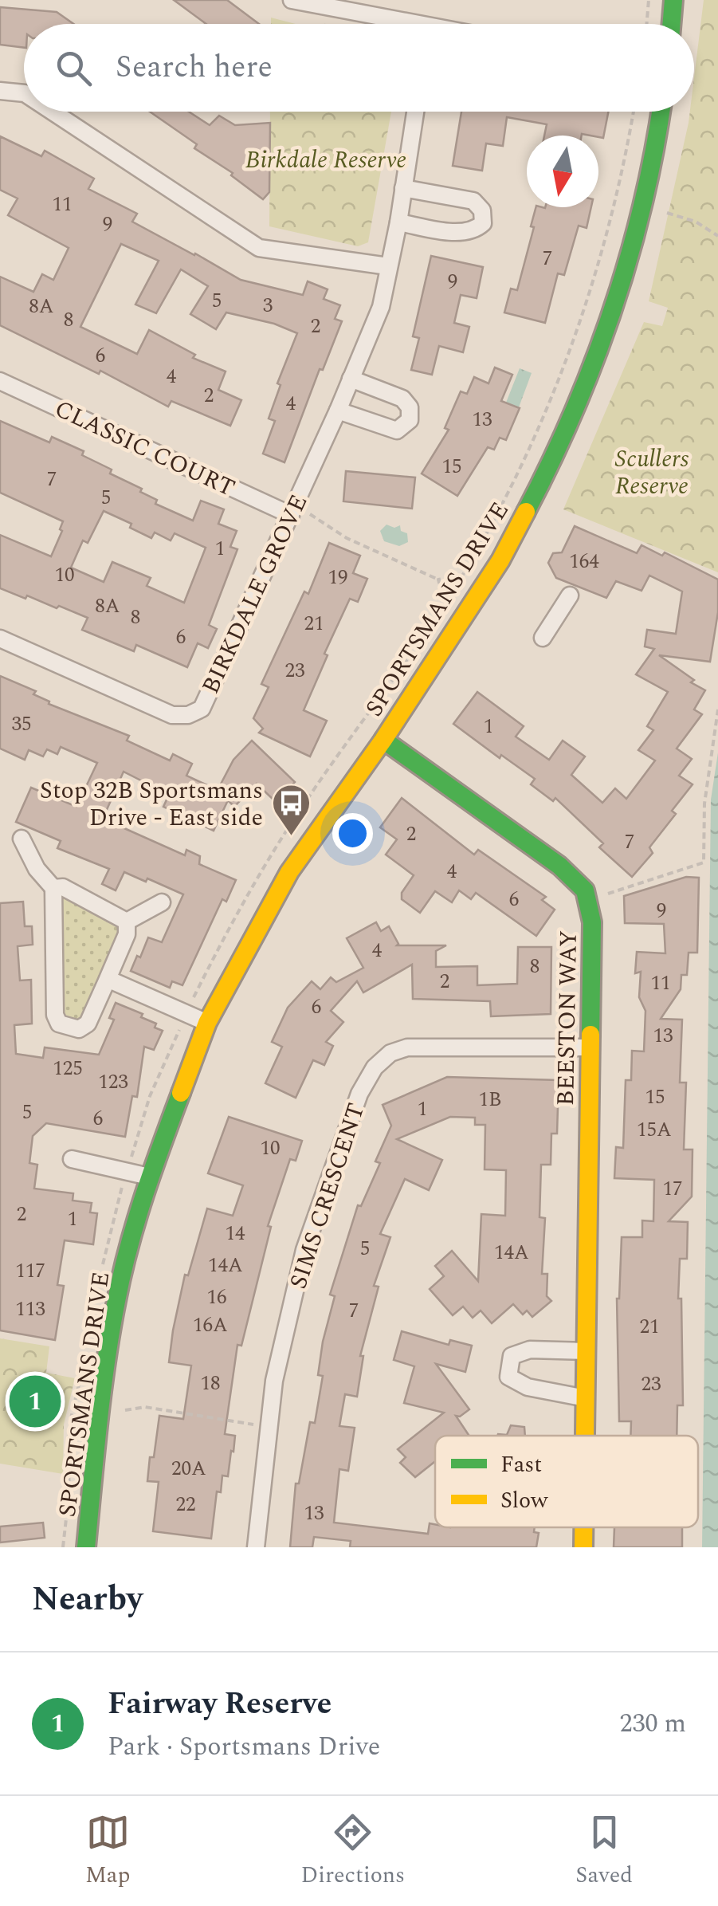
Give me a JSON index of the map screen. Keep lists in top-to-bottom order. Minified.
{"streets":{"street":["CLASSIC COURT","BIRKDALE GROVE","SPORTSMANS DRIVE","BEESTON WAY","SIMS CRESCENT"]},"crossings":[["CLASSIC COURT","BIRKDALE GROVE"],["SPORTSMANS DRIVE","BEESTON WAY"],["BEESTON WAY","SIMS CRESCENT"]],"parks":["Birkdale Reserve","Scullers Reserve"],"places":{"bus stop":["Stop 32B Sportsmans Drive - East side"]},"house_numbers":["11","9","7","9","5","3","8A","8","2","6","4","2","4","13","15","7","5","1","164","10","19","8A","8","21","6","23","35","1","2","7","4","6","9","4","8","2","11","6","13","125","123","15","1B","1","5","6","15A","10","17","2","1","14","5","14A","14A","117","16","113","7","16A","21","18","23","20A","22","13"],"legend":["Fast","Slow"],"north":"bottom","page":{"search":"Search here","pins":"1","heading":"Nearby","list":[{"mark":"1","name":"Fairway Reserve","note":"Park · Sportsmans Drive","value":"230 m"}],"nav":["Map","Directions","Saved"]}}
